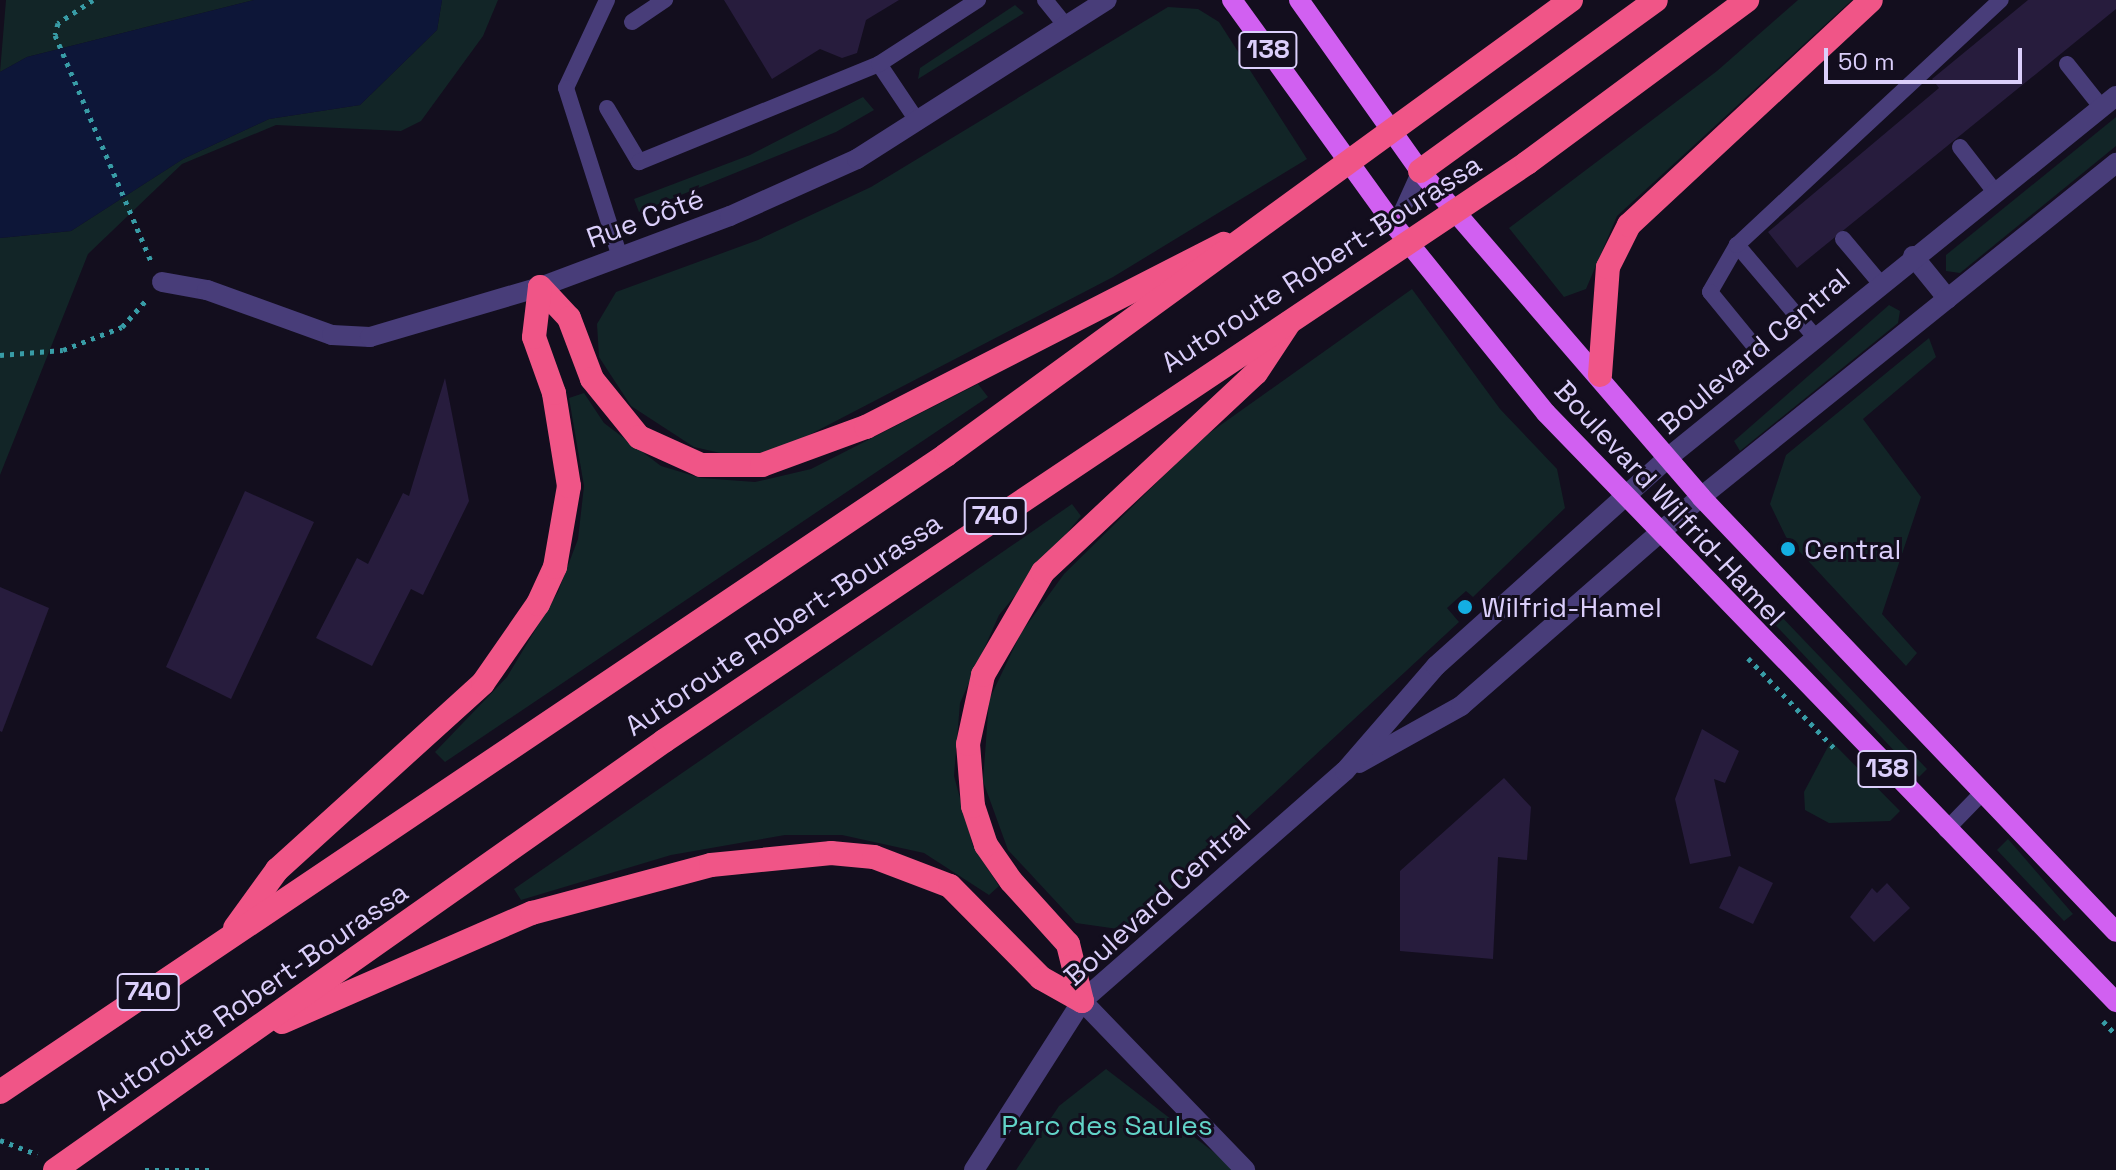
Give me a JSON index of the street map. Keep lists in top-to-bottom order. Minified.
{"streets":{"highway":["Autoroute Robert-Bourassa","740"],"main road":["138","Boulevard Wilfrid-Hamel"],"street":["Rue Côté","Boulevard Central"]},"crossings":[["Boulevard Central","Boulevard Wilfrid-Hamel"]],"parks":["Parc des Saules"],"places":["Central","Wilfrid-Hamel"],"scale_bar":"50 m"}
